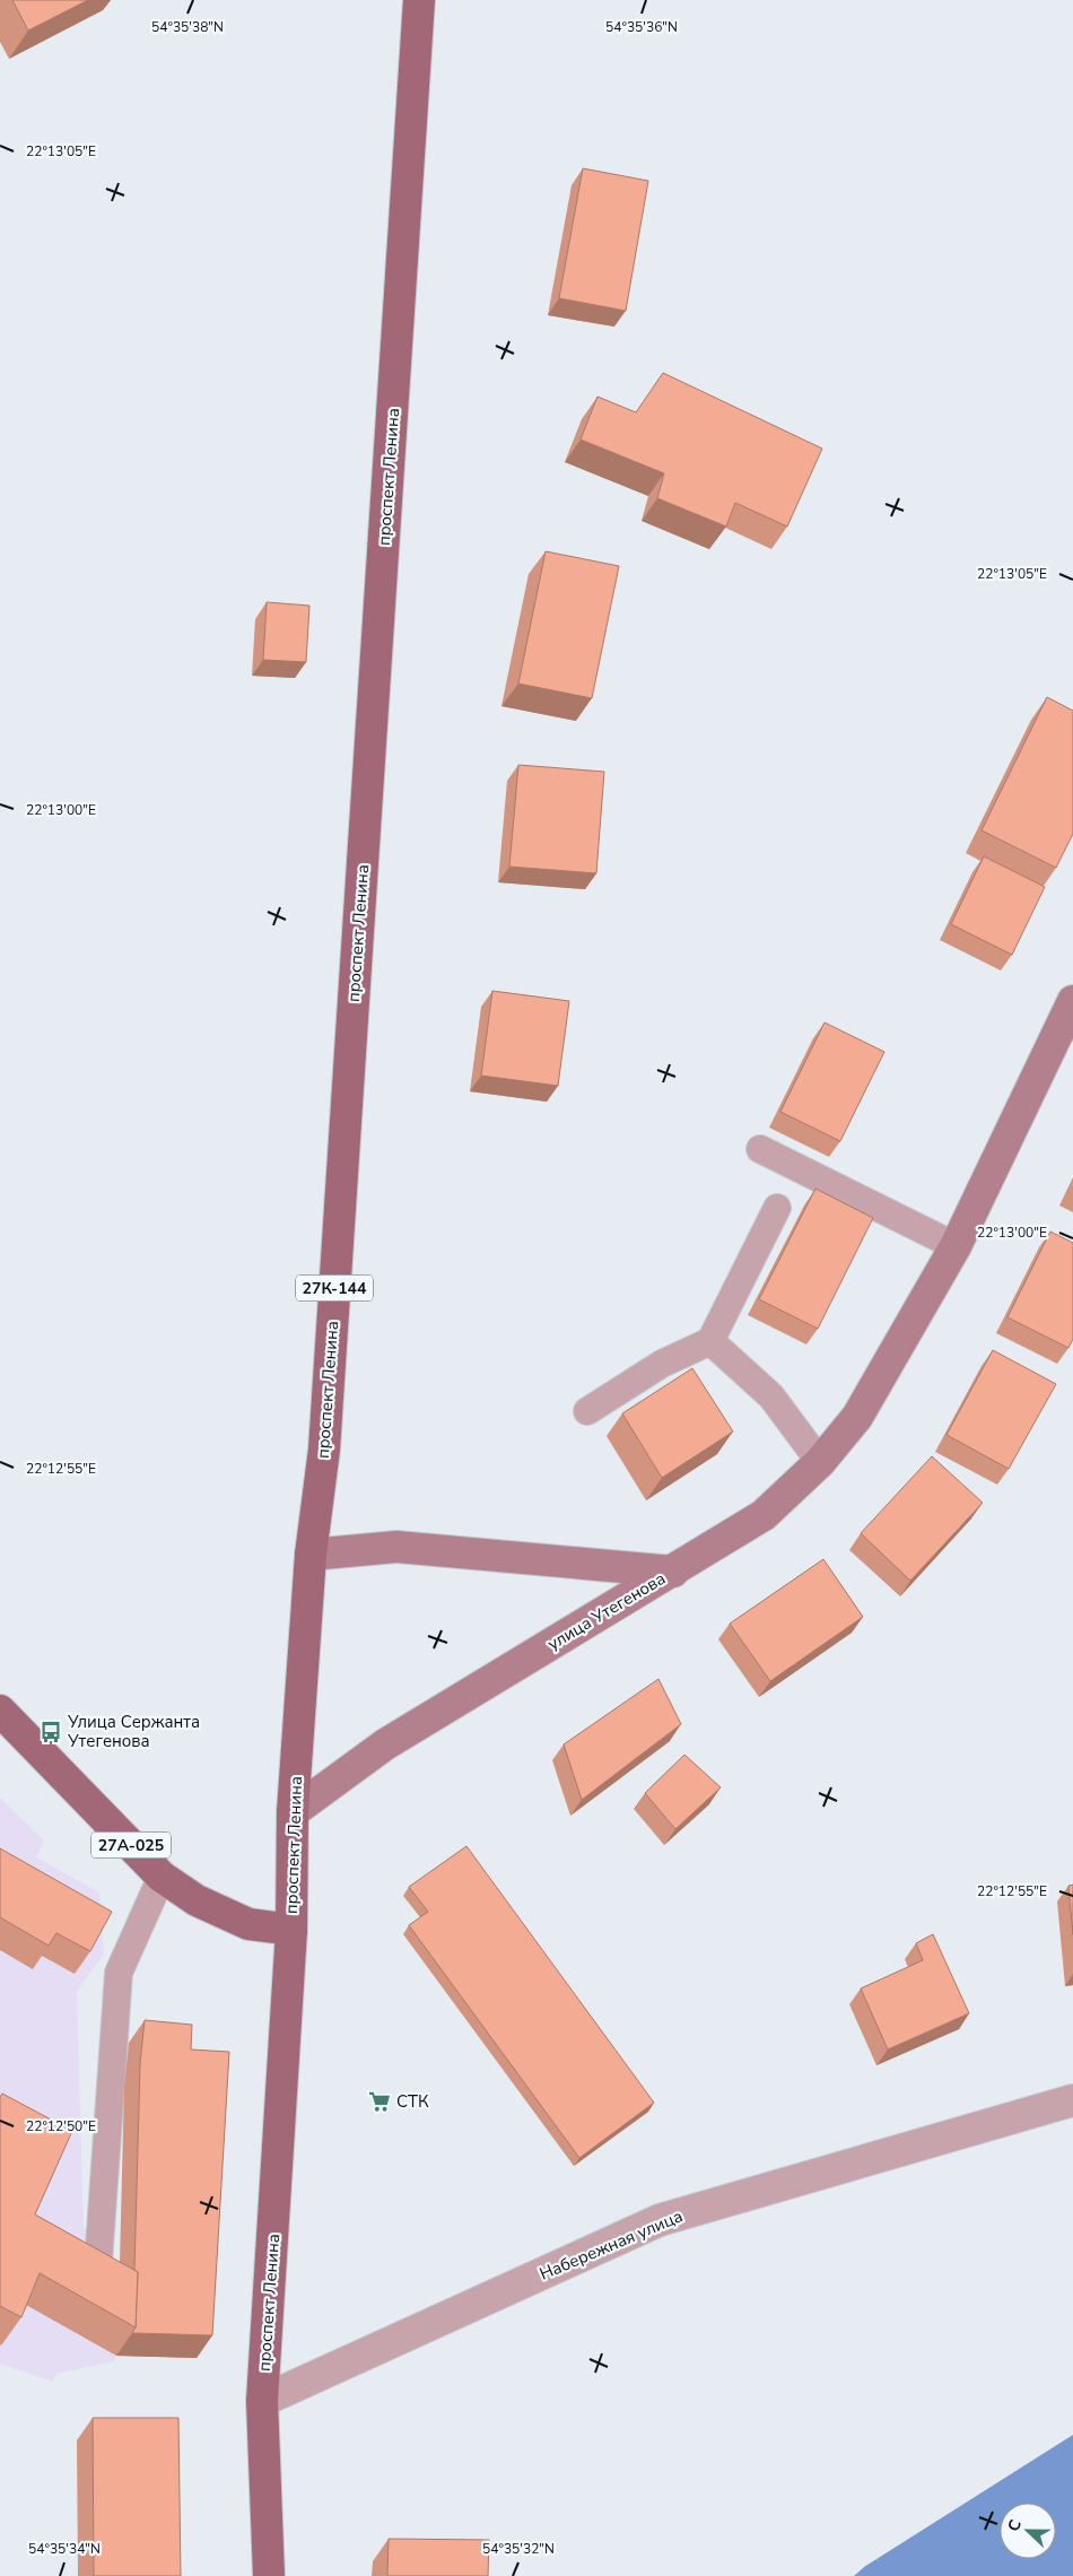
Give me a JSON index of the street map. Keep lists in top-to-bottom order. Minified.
{"streets":{"main road":["проспект Ленина","27К-144","улица Утегенова","27А-025"],"street":["Набережная улица"]},"crossings":[["проспект Ленина","улица Утегенова"],["проспект Ленина","27А-025"],["проспект Ленина","Набережная улица"]],"places":{"bus stop":["Улица Сержанта Утегенова"],"supermarket":["СТК"]},"north":"left","coordinates":["54°35'38\"N","54°35'36\"N","22°13'05\"E","22°13'00\"E","22°12'55\"E","22°12'50\"E","54°35'34\"N","54°35'32\"N"]}
